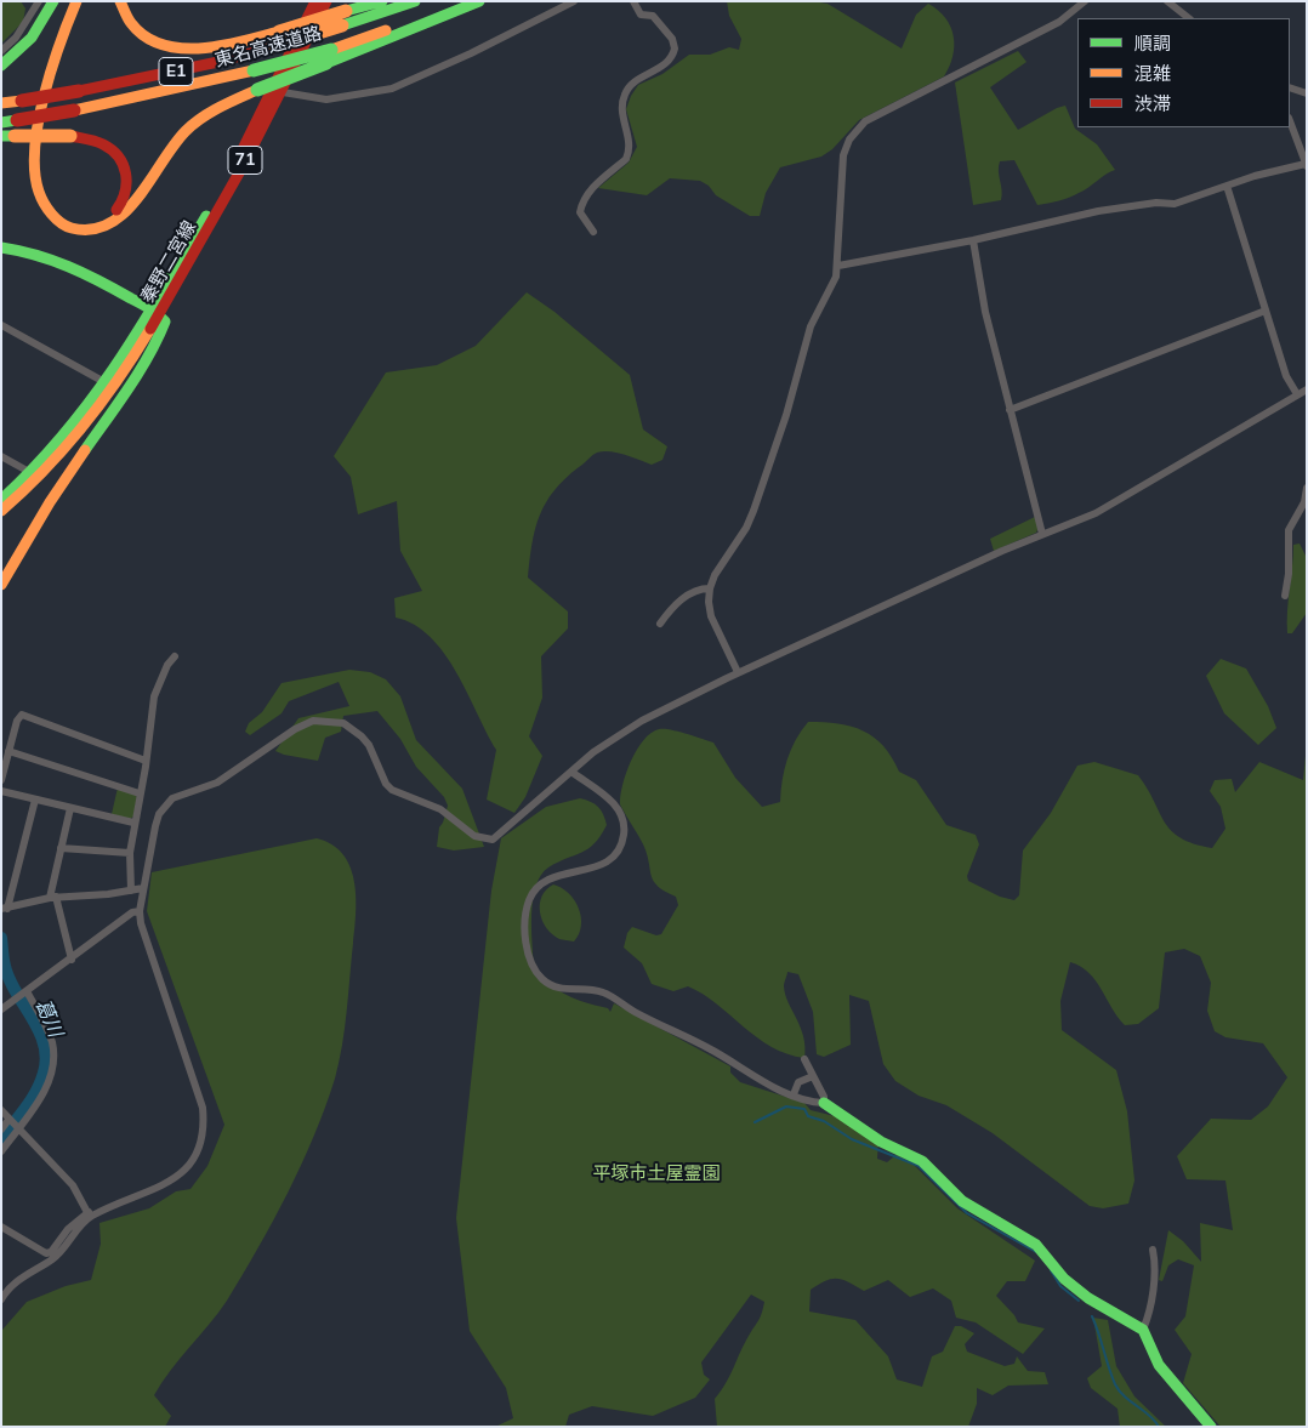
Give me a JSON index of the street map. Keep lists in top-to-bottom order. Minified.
{"streets":{"main road":["東名高速道路","E1","71","秦野二宮線"]},"water":["葛川"],"parks":["平塚市土屋霊園"],"legend":["順調","混雑","渋滞"]}
